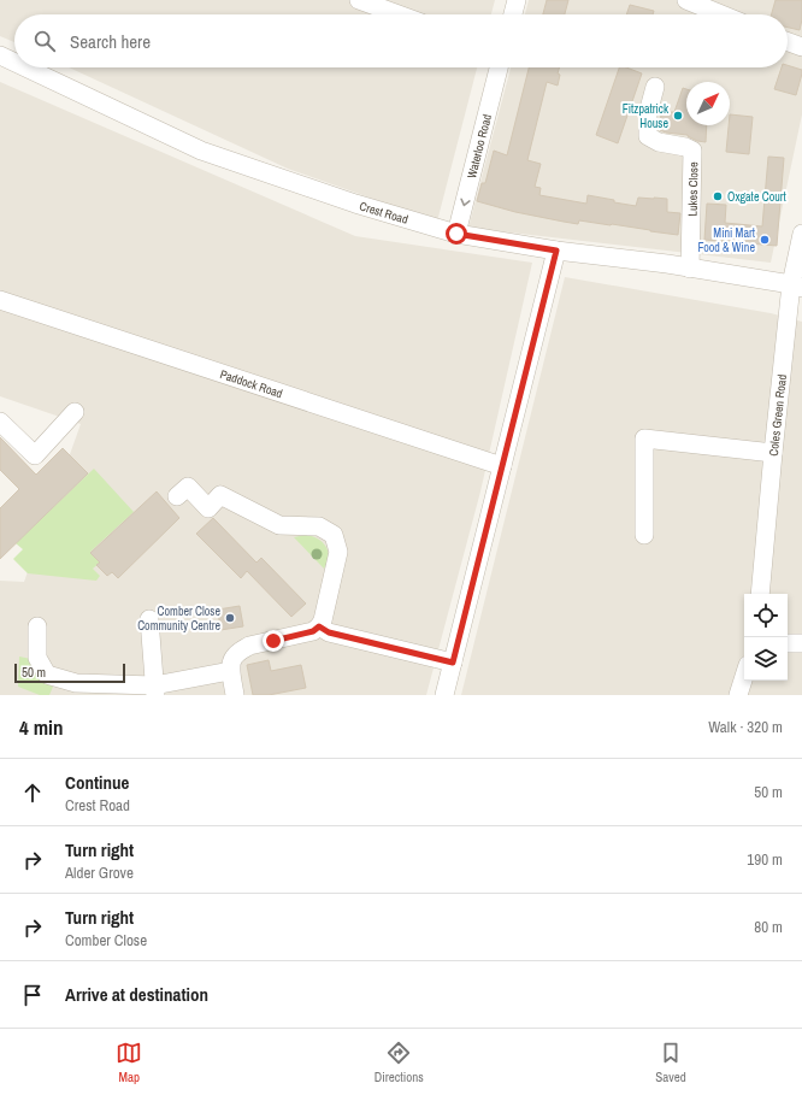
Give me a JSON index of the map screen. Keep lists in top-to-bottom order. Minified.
{"streets":{"street":["Waterloo Road","Lukes Close","Crest Road","Paddock Road","Coles Green Road"]},"crossings":[["Waterloo Road","Crest Road"],["Lukes Close","Crest Road"],["Crest Road","Coles Green Road"]],"one_way":["Waterloo Road"],"places":["Fitzpatrick House","Oxgate Court","Mini Mart Food & Wine","Comber Close Community Centre"],"scale_bar":"50 m","north":"top right","page":{"search":"Search here","scale":"50 m","heading":["4 min","Walk · 320 m"],"list":[["Continue","Crest Road","50 m"],["Turn right","Alder Grove","190 m"],["Turn right","Comber Close","80 m"],"Arrive at destination"],"nav":["Map","Directions","Saved"]}}
